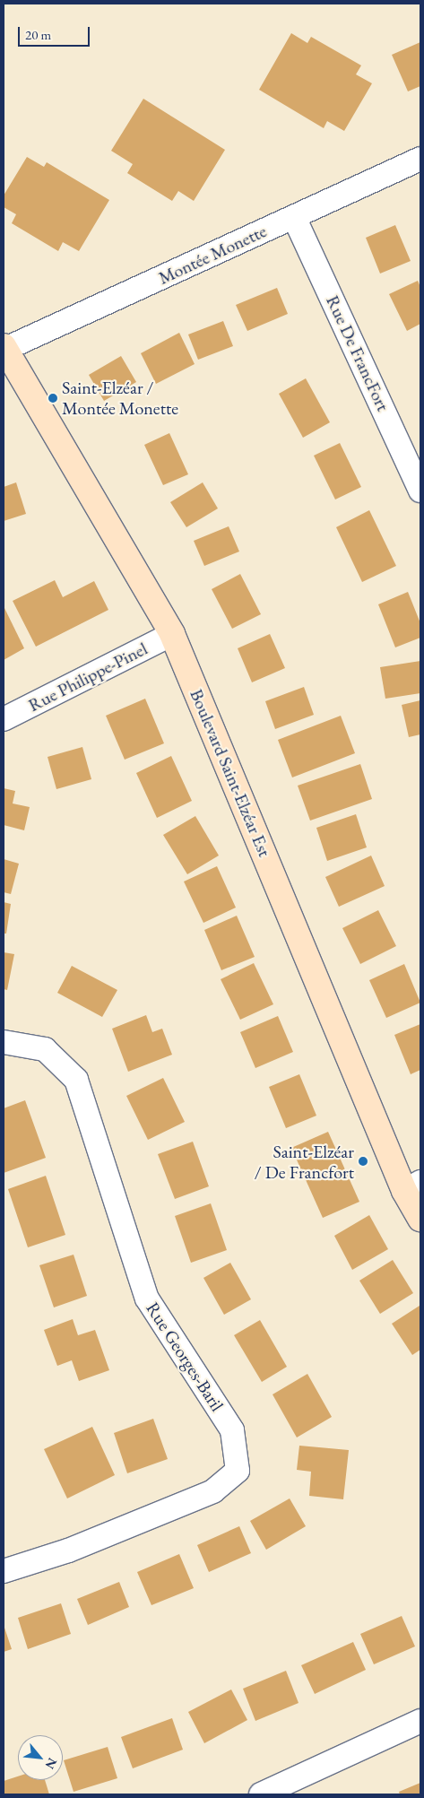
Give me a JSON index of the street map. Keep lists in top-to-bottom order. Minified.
{"streets":{"street":["Montée Monette","Rue De FrancFort","Rue Philippe-Pinel","Boulevard Saint-Elzéar Est","Rue Georges-Baril"]},"crossings":[["Montée Monette","Rue De FrancFort"],["Montée Monette","Boulevard Saint-Elzéar Est"],["Rue Philippe-Pinel","Boulevard Saint-Elzéar Est"]],"places":["Saint-Elzéar / Montée Monette","Saint-Elzéar / De Francfort"],"scale_bar":"20 m","north":"bottom right"}
